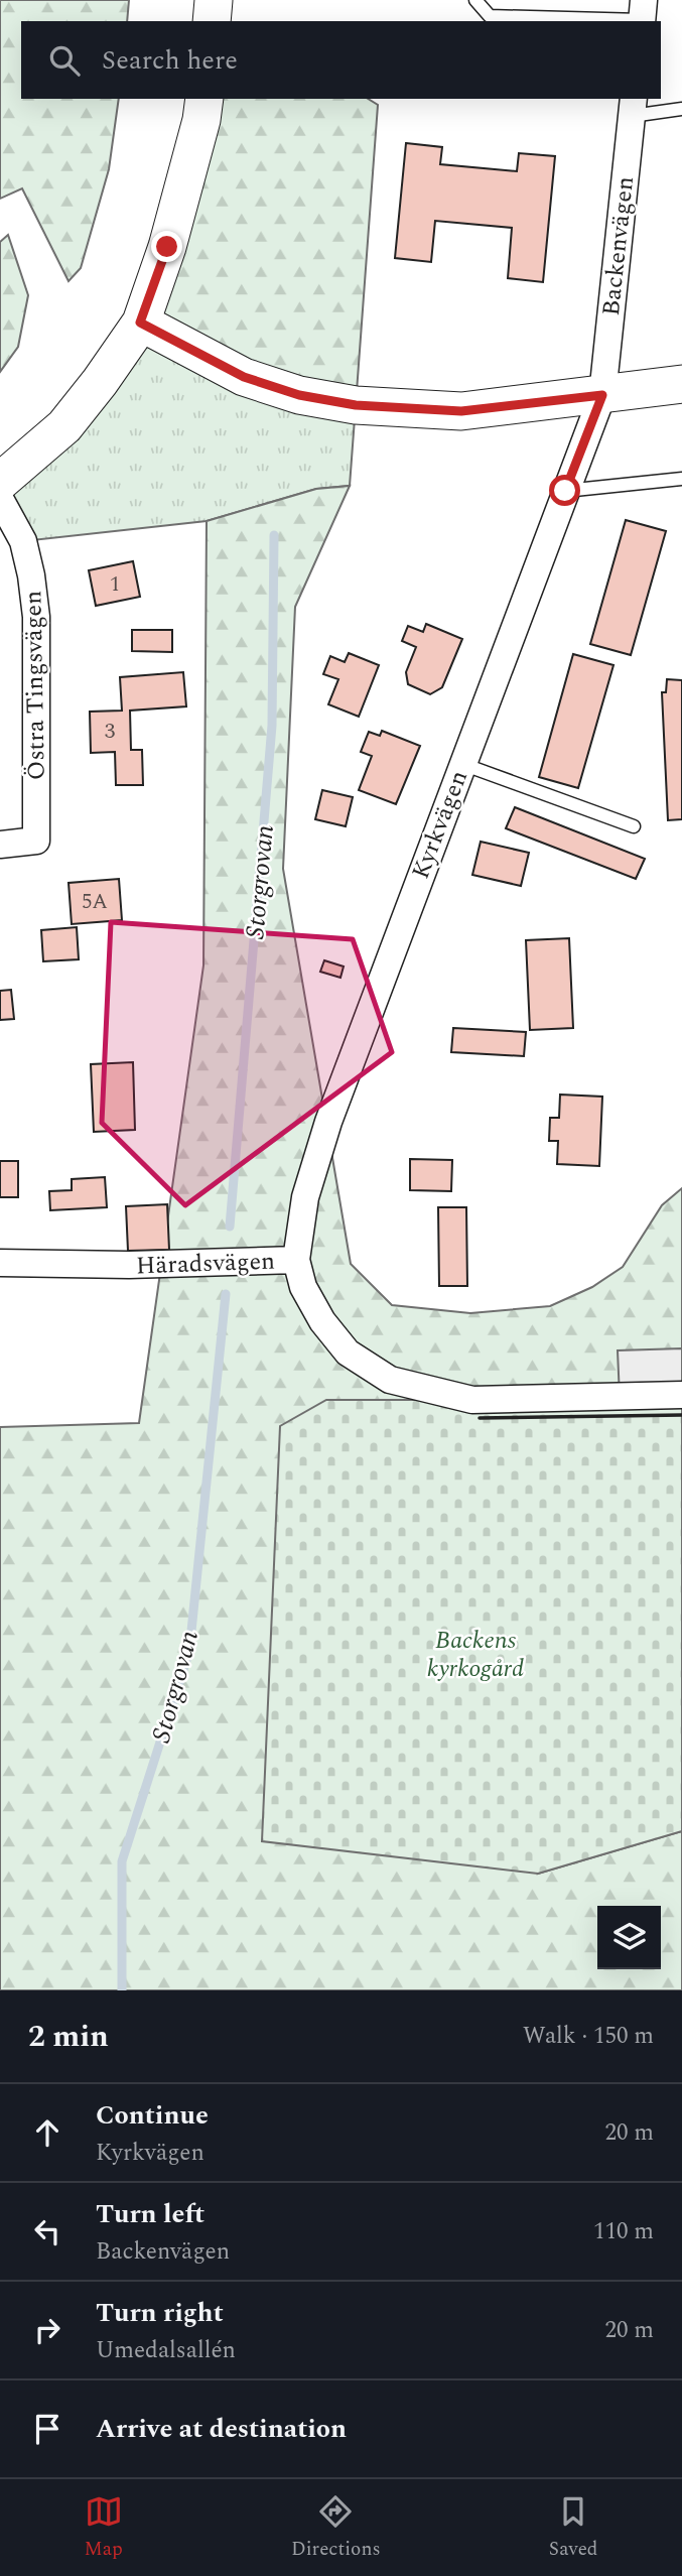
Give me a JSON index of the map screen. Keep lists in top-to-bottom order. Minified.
{"streets":{"street":["Backenvägen","Östra Tingsvägen","Kyrkvägen","Häradsvägen"]},"crossings":[["Backenvägen","Kyrkvägen"],["Kyrkvägen","Häradsvägen"]],"water":["Storgrovan"],"parks":["Backens kyrkogård"],"house_numbers":["1","3","5A"],"page":{"search":"Search here","heading":["2 min","Walk · 150 m"],"list":[["Continue","Kyrkvägen","20 m"],["Turn left","Backenvägen","110 m"],["Turn right","Umedalsallén","20 m"],"Arrive at destination"],"nav":["Map","Directions","Saved"]}}
